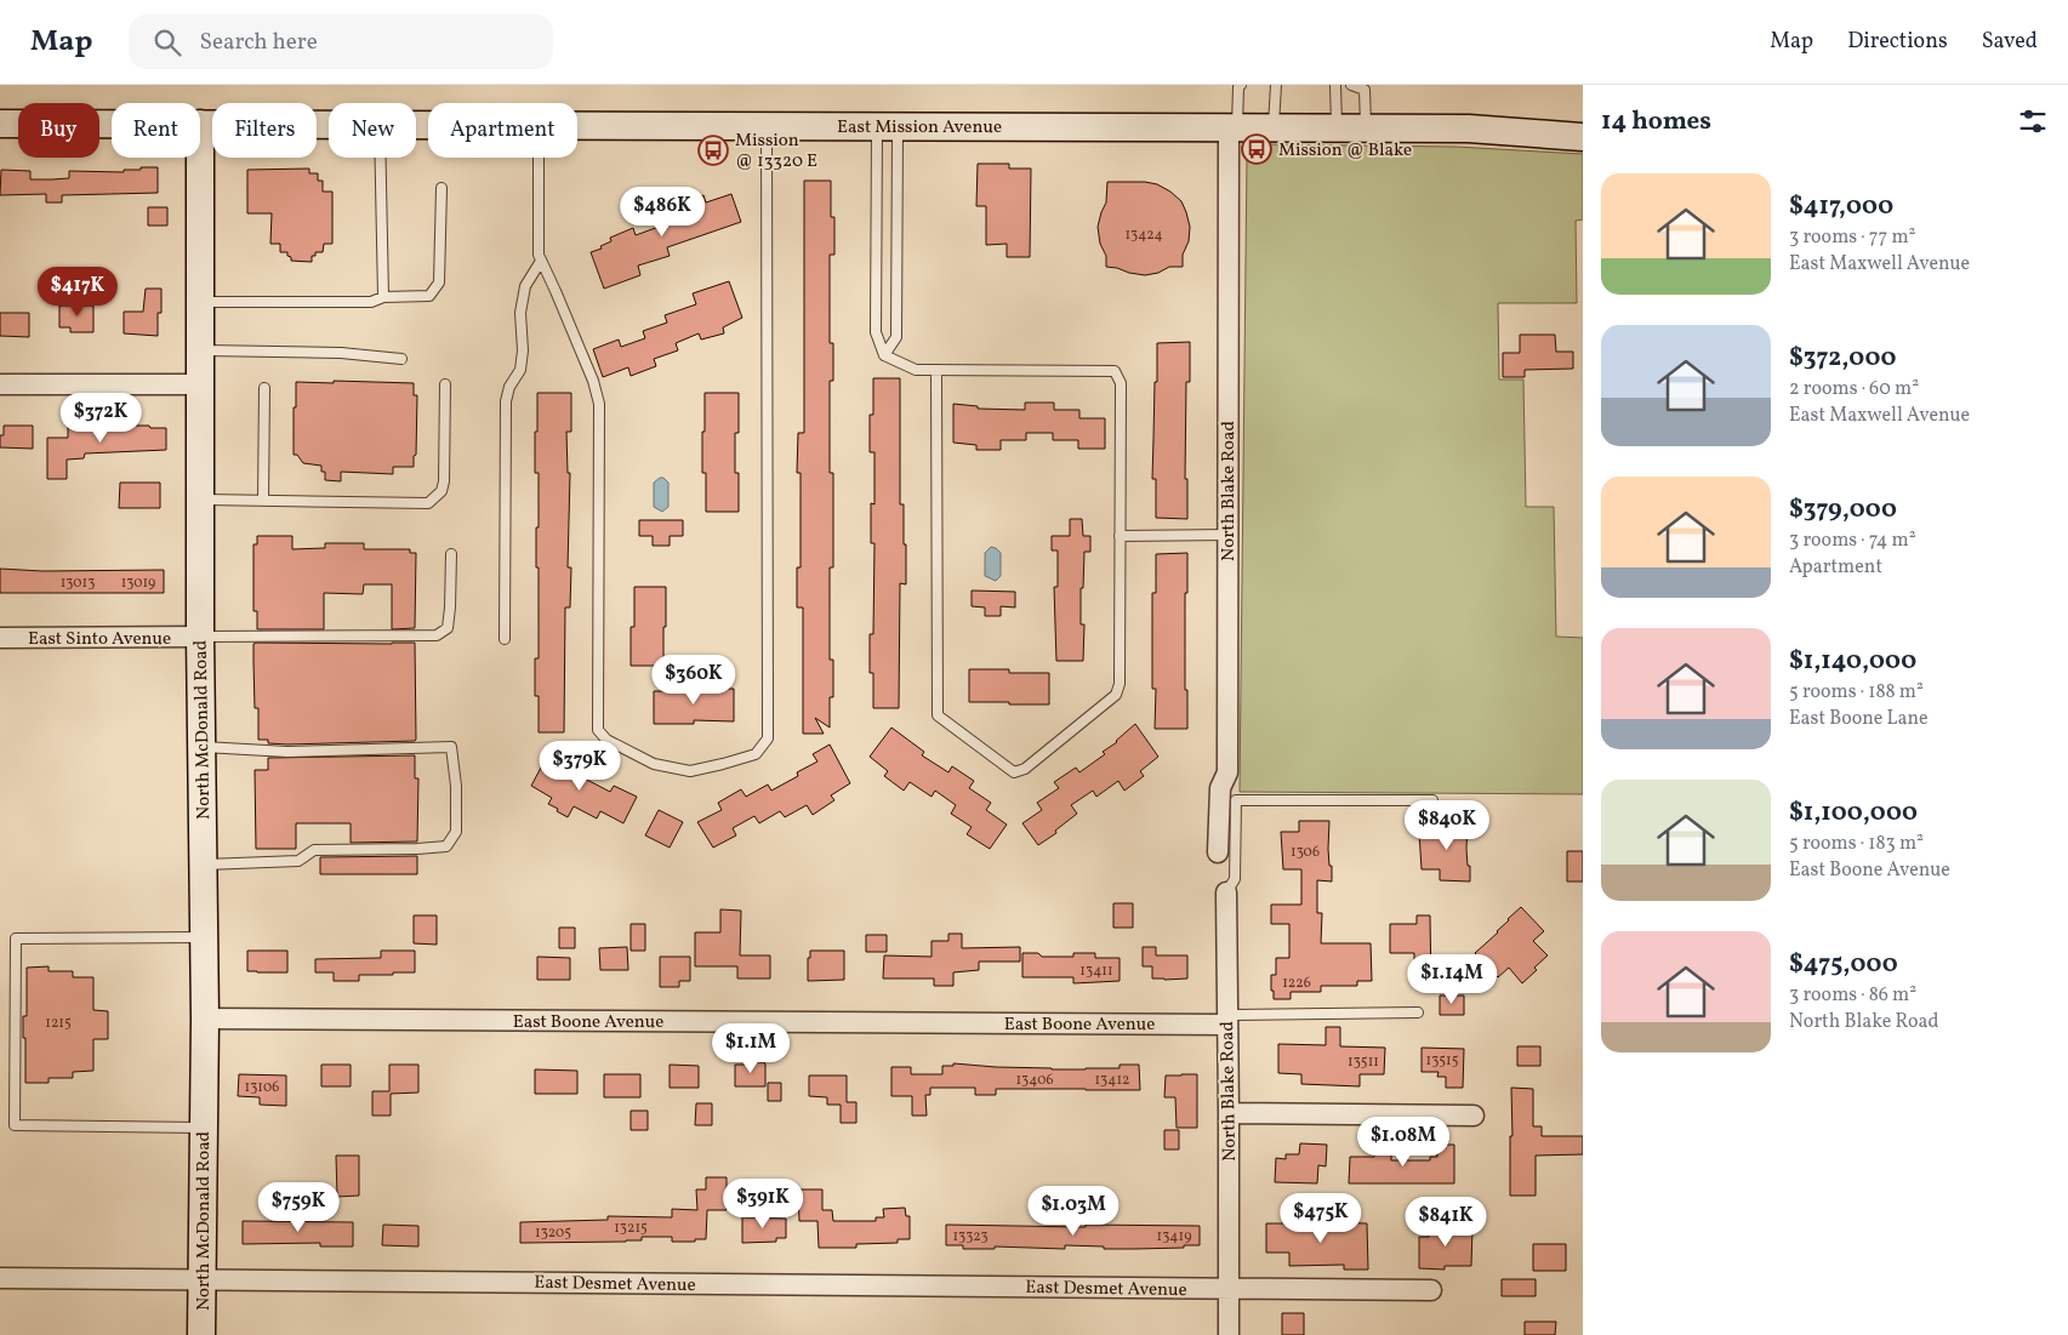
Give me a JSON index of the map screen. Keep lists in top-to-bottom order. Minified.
{"streets":{"street":["East Mission Avenue","North Blake Road","East Sinto Avenue","North McDonald Road","East Boone Avenue","East Desmet Avenue"]},"crossings":[["East Mission Avenue","North Blake Road"],["East Mission Avenue","North McDonald Road"],["North Blake Road","East Boone Avenue"],["North Blake Road","East Desmet Avenue"],["East Sinto Avenue","North McDonald Road"],["North McDonald Road","East Boone Avenue"],["North McDonald Road","East Desmet Avenue"]],"places":{"bus stop":["Mission @ Blake","Mission @ 13320 E"]},"house_numbers":["13424","13013","13019","1306","13411","1226","1215","13515","13511","13406","13412","13106","13215","13205","13323","13419"],"page":{"header":"Map","search":"Search here","nav":["Map","Directions","Saved"],"heading":"14 homes","chip":["Buy","Rent","Filters","New","Apartment"],"list":[{"name":"$417,000","note":"3 rooms · 77 m² · East Maxwell Avenue"},{"name":"$372,000","note":"2 rooms · 60 m² · East Maxwell Avenue"},{"name":"$379,000","note":"3 rooms · 74 m² · Apartment"},{"name":"$1,140,000","note":"5 rooms · 188 m² · East Boone Lane"},{"name":"$1,100,000","note":"5 rooms · 183 m² · East Boone Avenue"},{"name":"$475,000","note":"3 rooms · 86 m² · North Blake Road"}],"price":["$486K","$417K","$372K","$360K","$379K","$840K","$1.14M","$1.1M","$1.08M","$391K","$759K","$1.03M","$475K","$841K"]}}
